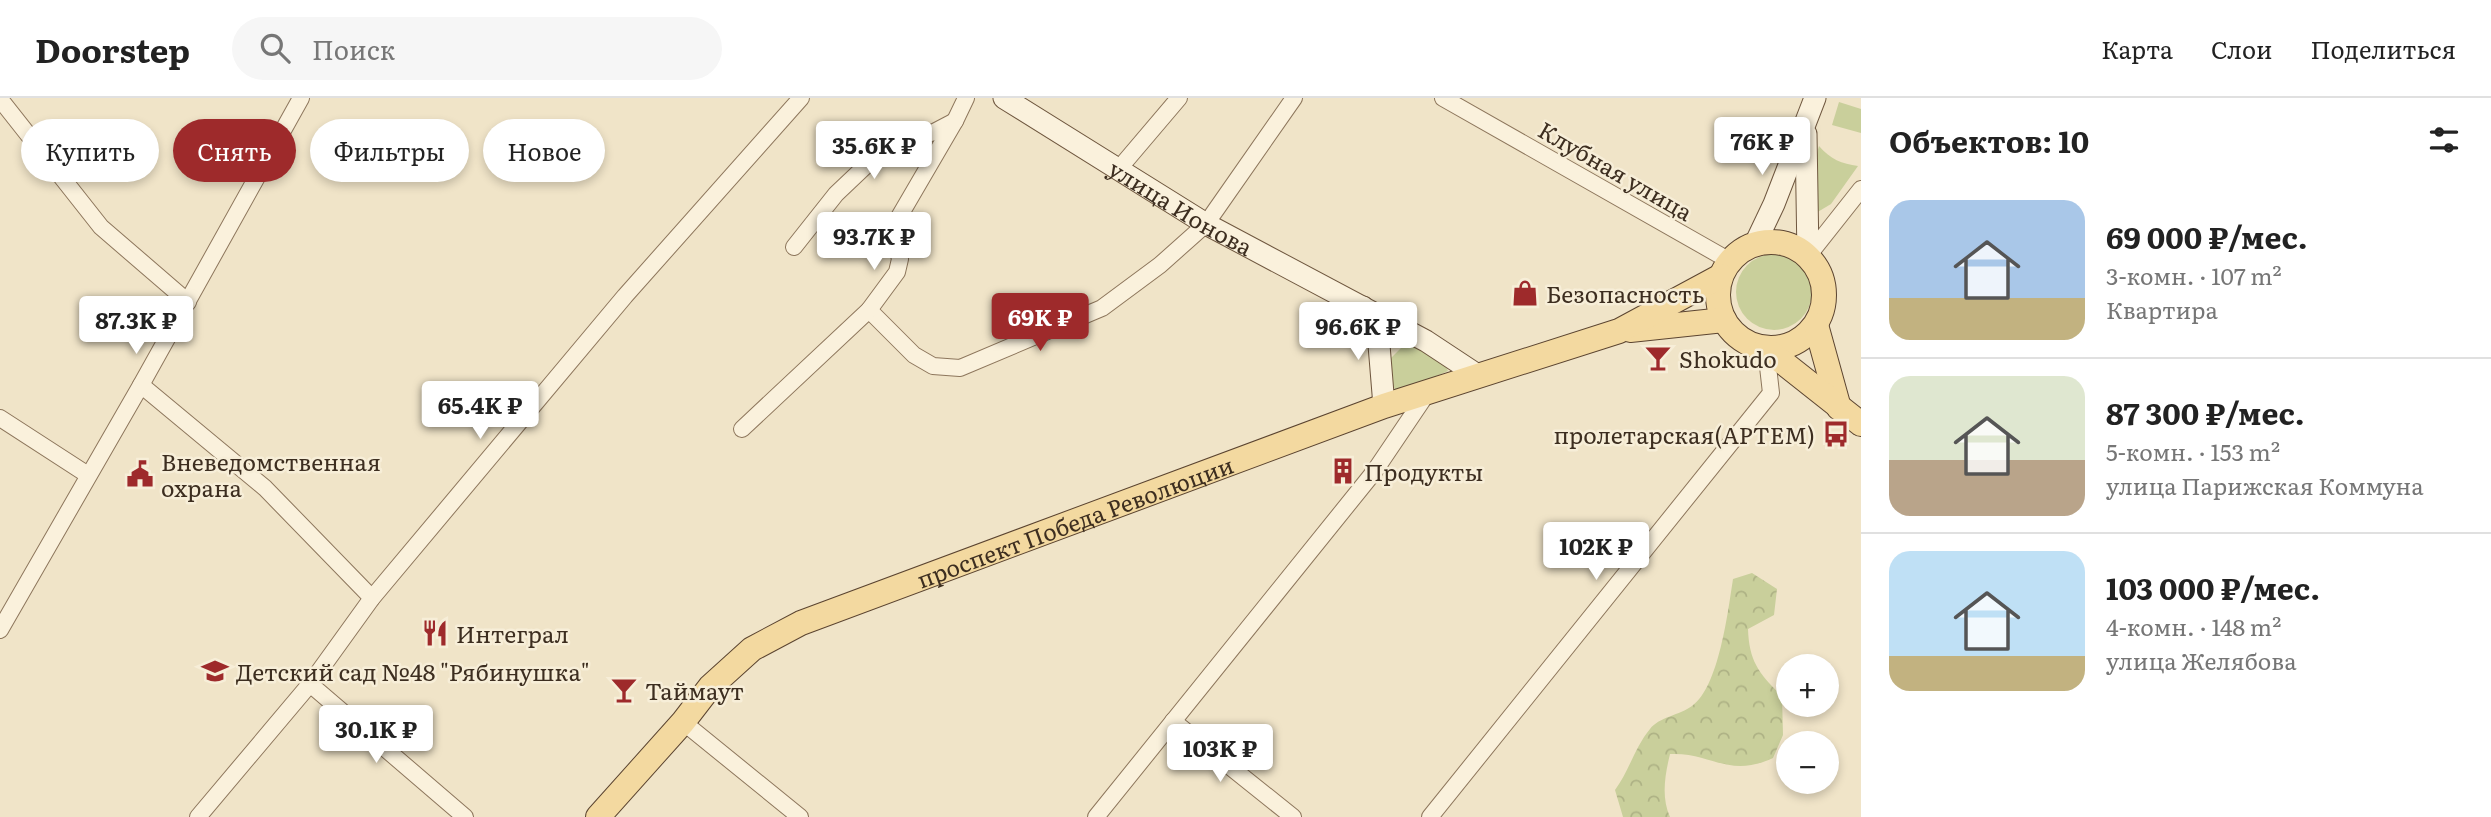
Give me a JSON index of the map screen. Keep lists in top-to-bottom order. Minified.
{"streets":{"main road":["улица Ионова","проспект Победа Революции"],"street":["Клубная улица"]},"crossings":[["Клубная улица","проспект Победа Революции"],["улица Ионова","проспект Победа Революции"]],"places":{"shop":["Безопасность"],"bar":["Shokudo","Таймаут"],"bus stop":["пролетарская(АРТЕМ)"],"building":["Продукты"],"public building":["Вневедомственная охрана"],"restaurant":["Интеграл"],"school or university":["Детский сад №48 \"Рябинушка\""]},"page":{"header":"Doorstep","search":"Поиск","nav":["Карта","Слои","Поделиться"],"heading":"Объектов: 10","price":["76K ₽","35.6K ₽","93.7K ₽","69K ₽","87.3K ₽","96.6K ₽","65.4K ₽","102K ₽","30.1K ₽","103K ₽"],"chip":["Купить","Снять","Фильтры","Новое"],"list":[{"name":"69 000 ₽/мес.","note":"3-комн. · 107 m² · Квартира"},{"name":"87 300 ₽/мес.","note":"5-комн. · 153 m² · улица Парижская Коммуна"},{"name":"103 000 ₽/мес.","note":"4-комн. · 148 m² · улица Желябова"}],"map_buttons":["+","−"]}}
